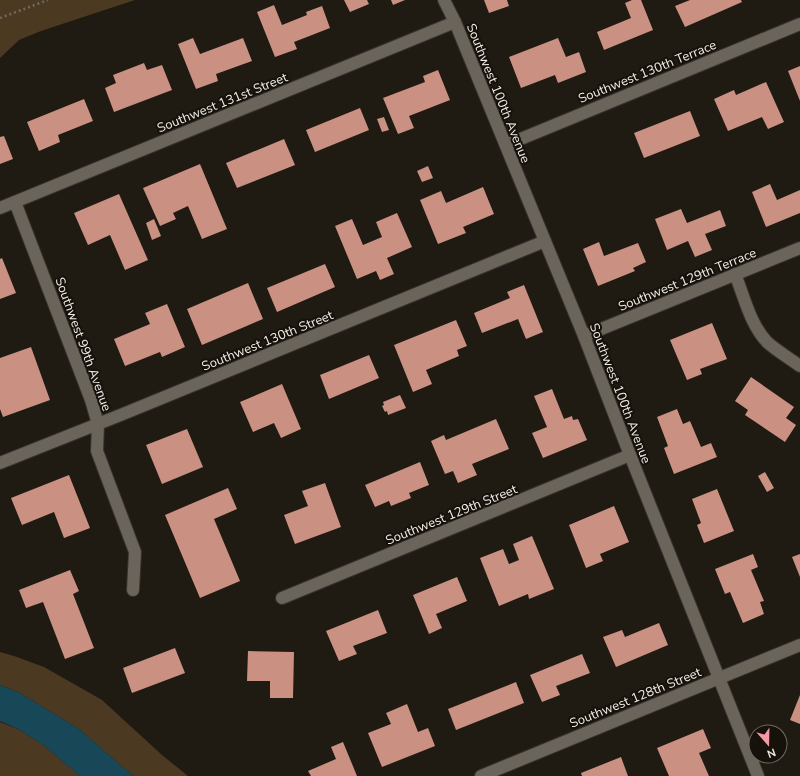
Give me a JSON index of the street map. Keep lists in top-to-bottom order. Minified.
{"streets":{"street":["Southwest 130th Terrace","Southwest 100th Avenue","Southwest 131st Street","Southwest 129th Terrace","Southwest 130th Street","Southwest 99th Avenue","Southwest 129th Street","Southwest 128th Street"]},"crossings":[["Southwest 130th Terrace","Southwest 100th Avenue"],["Southwest 100th Avenue","Southwest 131st Street"],["Southwest 100th Avenue","Southwest 129th Terrace"],["Southwest 100th Avenue","Southwest 130th Street"],["Southwest 100th Avenue","Southwest 129th Street"],["Southwest 100th Avenue","Southwest 128th Street"],["Southwest 131st Street","Southwest 99th Avenue"],["Southwest 130th Street","Southwest 99th Avenue"]],"north":"bottom"}
